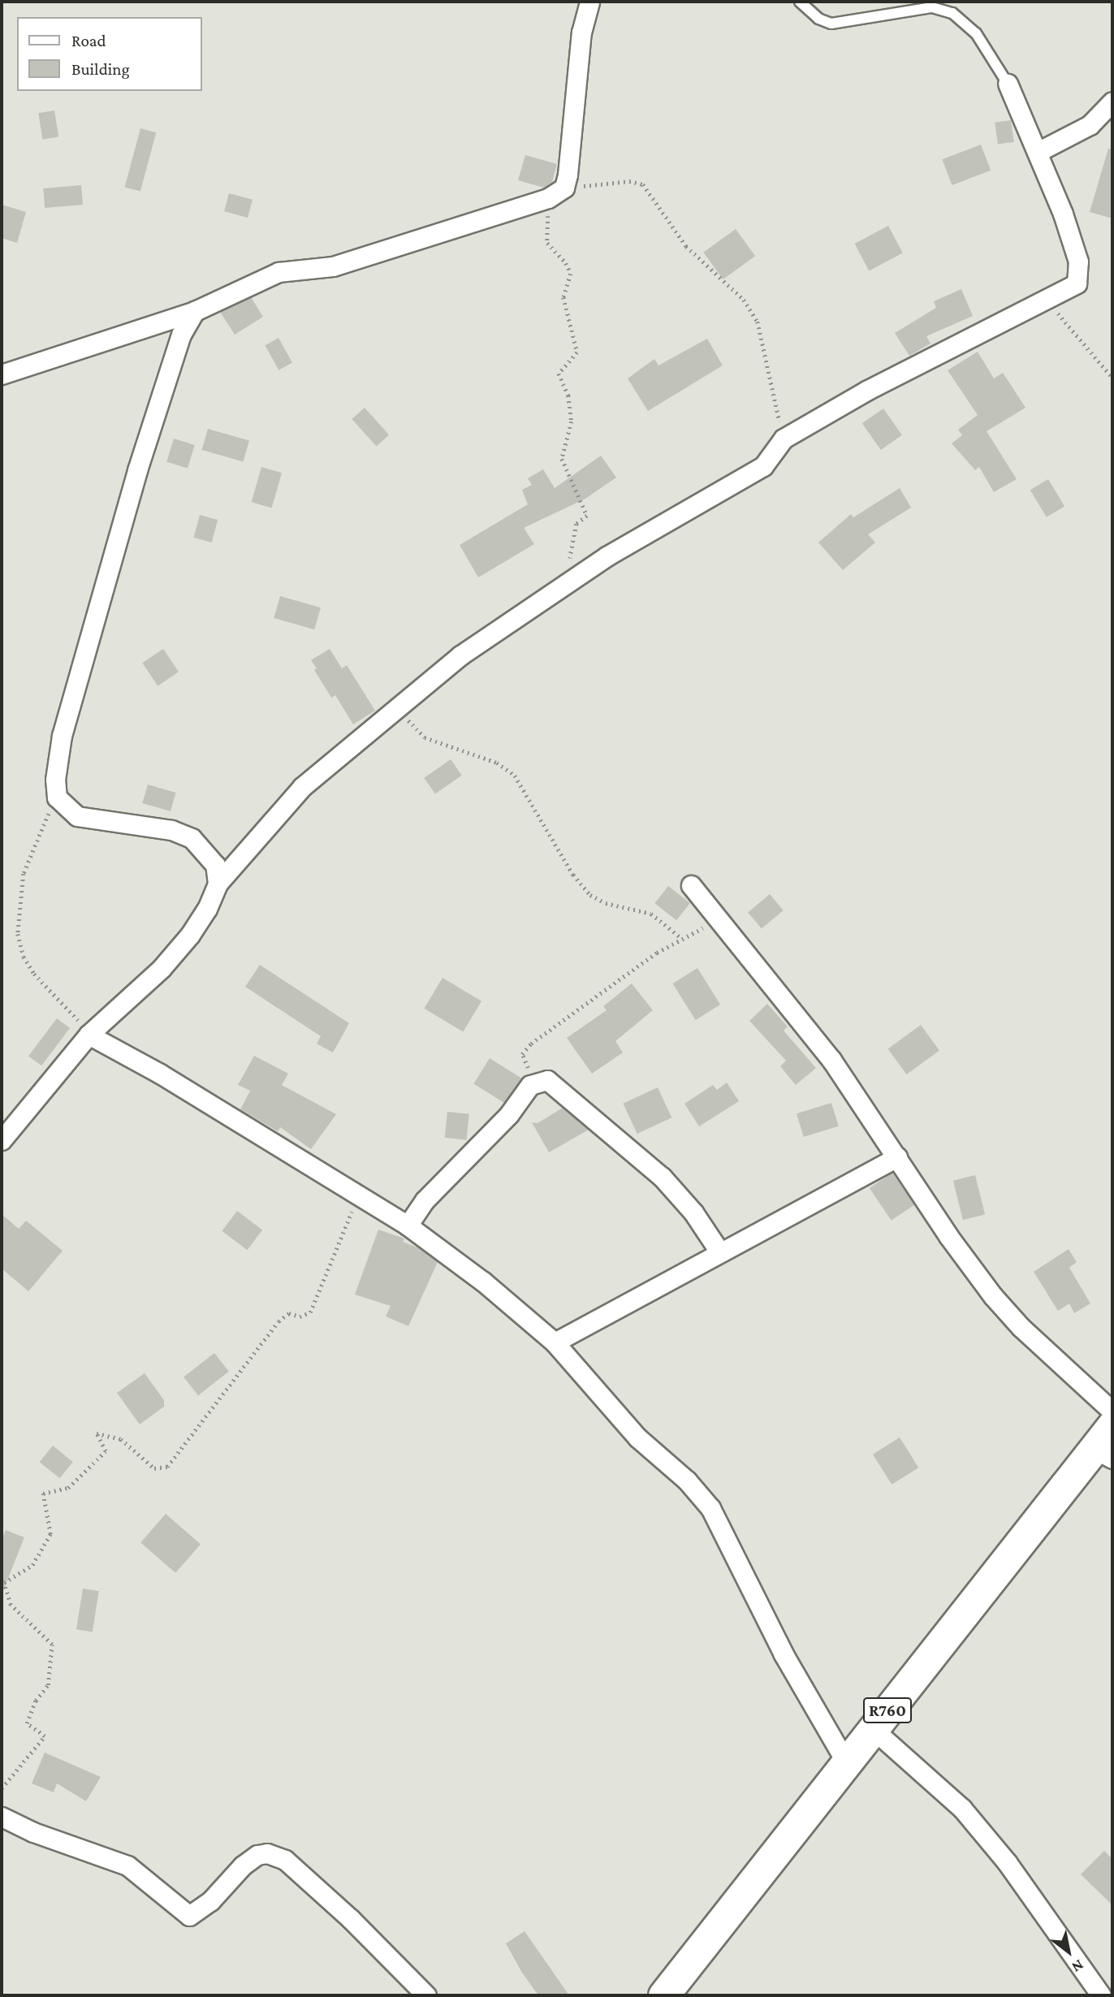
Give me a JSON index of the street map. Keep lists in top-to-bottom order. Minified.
{"streets":{"main road":["R760"]},"legend":["Road","Building"],"north":"bottom right"}
